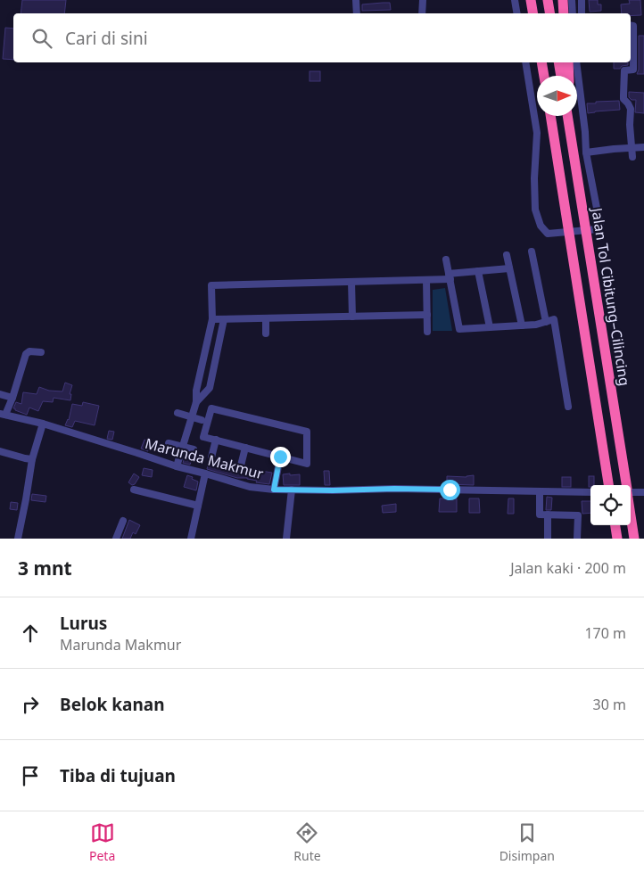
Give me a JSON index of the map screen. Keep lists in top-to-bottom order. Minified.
{"streets":{"highway":["Jalan Tol Cibitung–Cilincing"],"street":["Marunda Makmur"]},"north":"right","page":{"search":"Cari di sini","heading":["3 mnt","Jalan kaki · 200 m"],"list":[["Lurus","Marunda Makmur","170 m"],["Belok kanan","30 m"],"Tiba di tujuan"],"nav":["Peta","Rute","Disimpan"]}}
